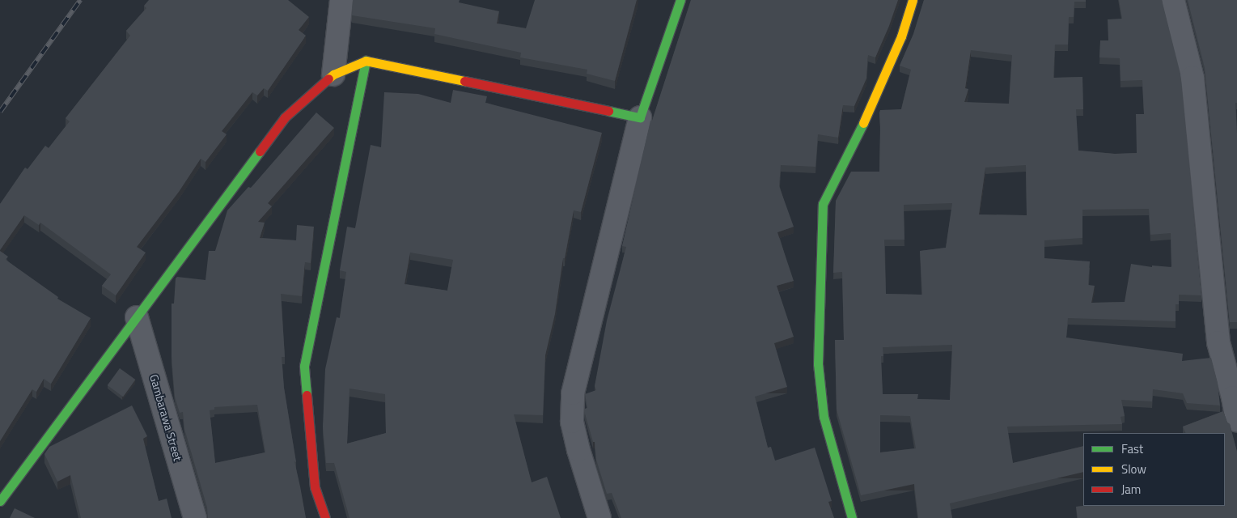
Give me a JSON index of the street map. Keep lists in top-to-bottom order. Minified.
{"streets":{"street":["Gambarawa Street"]},"legend":["Fast","Slow","Jam"]}
